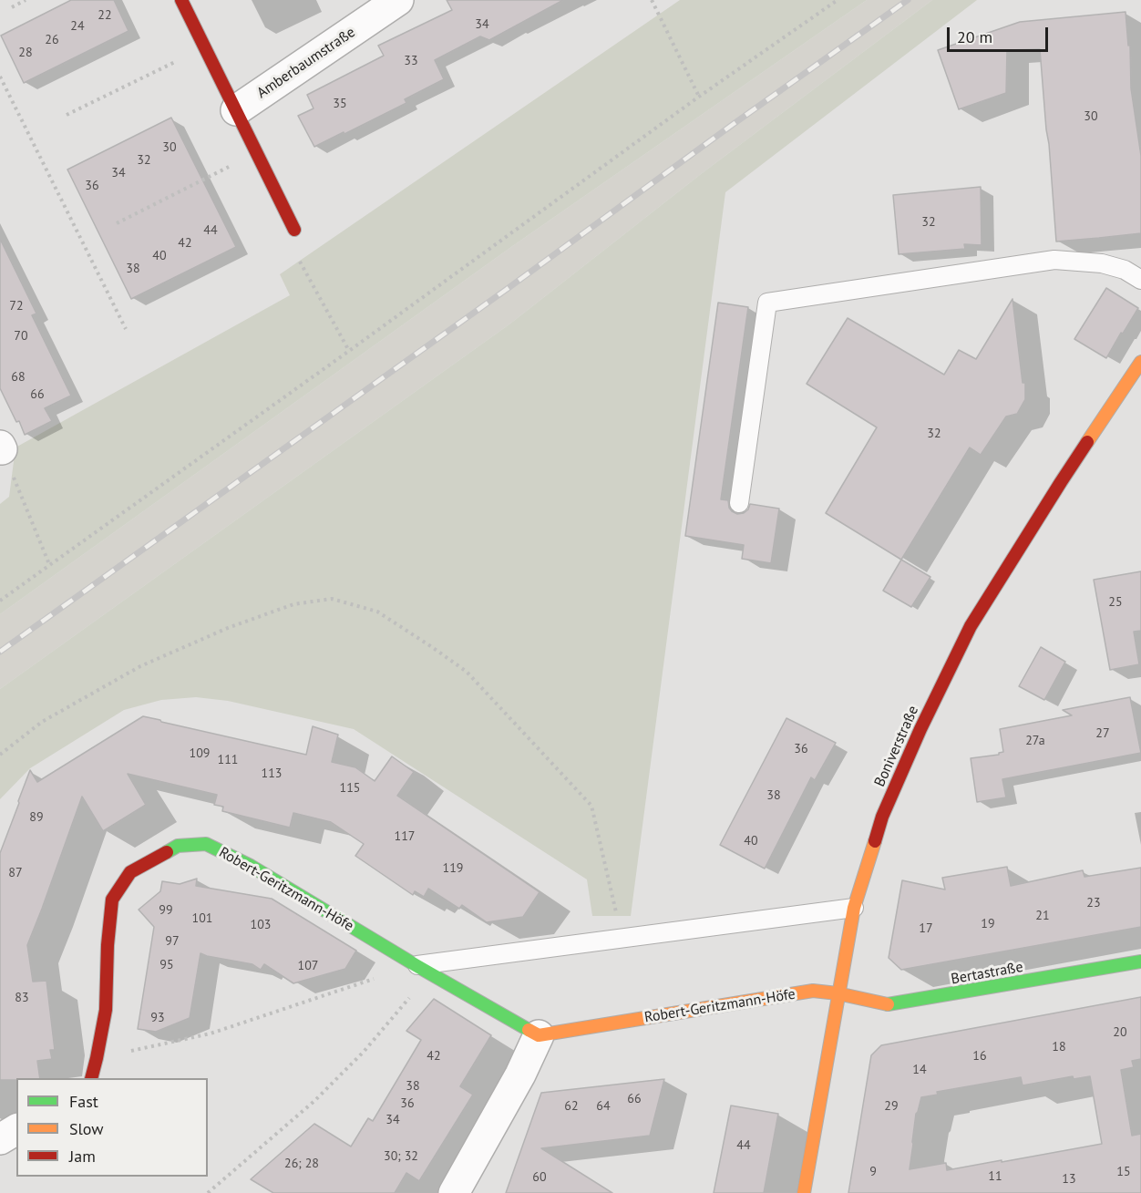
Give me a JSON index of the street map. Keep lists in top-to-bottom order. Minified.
{"streets":{"street":["Amberbaumstraße","Boniverstraße","Robert-Geritzmann-Höfe","Bertastraße"]},"crossings":[["Boniverstraße","Robert-Geritzmann-Höfe"],["Boniverstraße","Bertastraße"],["Robert-Geritzmann-Höfe","Bertastraße"]],"house_numbers":["22","34","24","26","28","33","35","30","30","32","34","36","32","44","42","40","38","72","70","68","66","32","25","27","27a","36","109","111","113","115","38","89","117","40","119","87","23","99","21","101","19","103","17","97","95","107","83","93","20","18","42","16","14","38","66","36","62","64","29","34","44","30; 32","26; 28","9","15","11","60","13"],"legend":["Fast","Slow","Jam"],"scale_bar":"20 m"}
